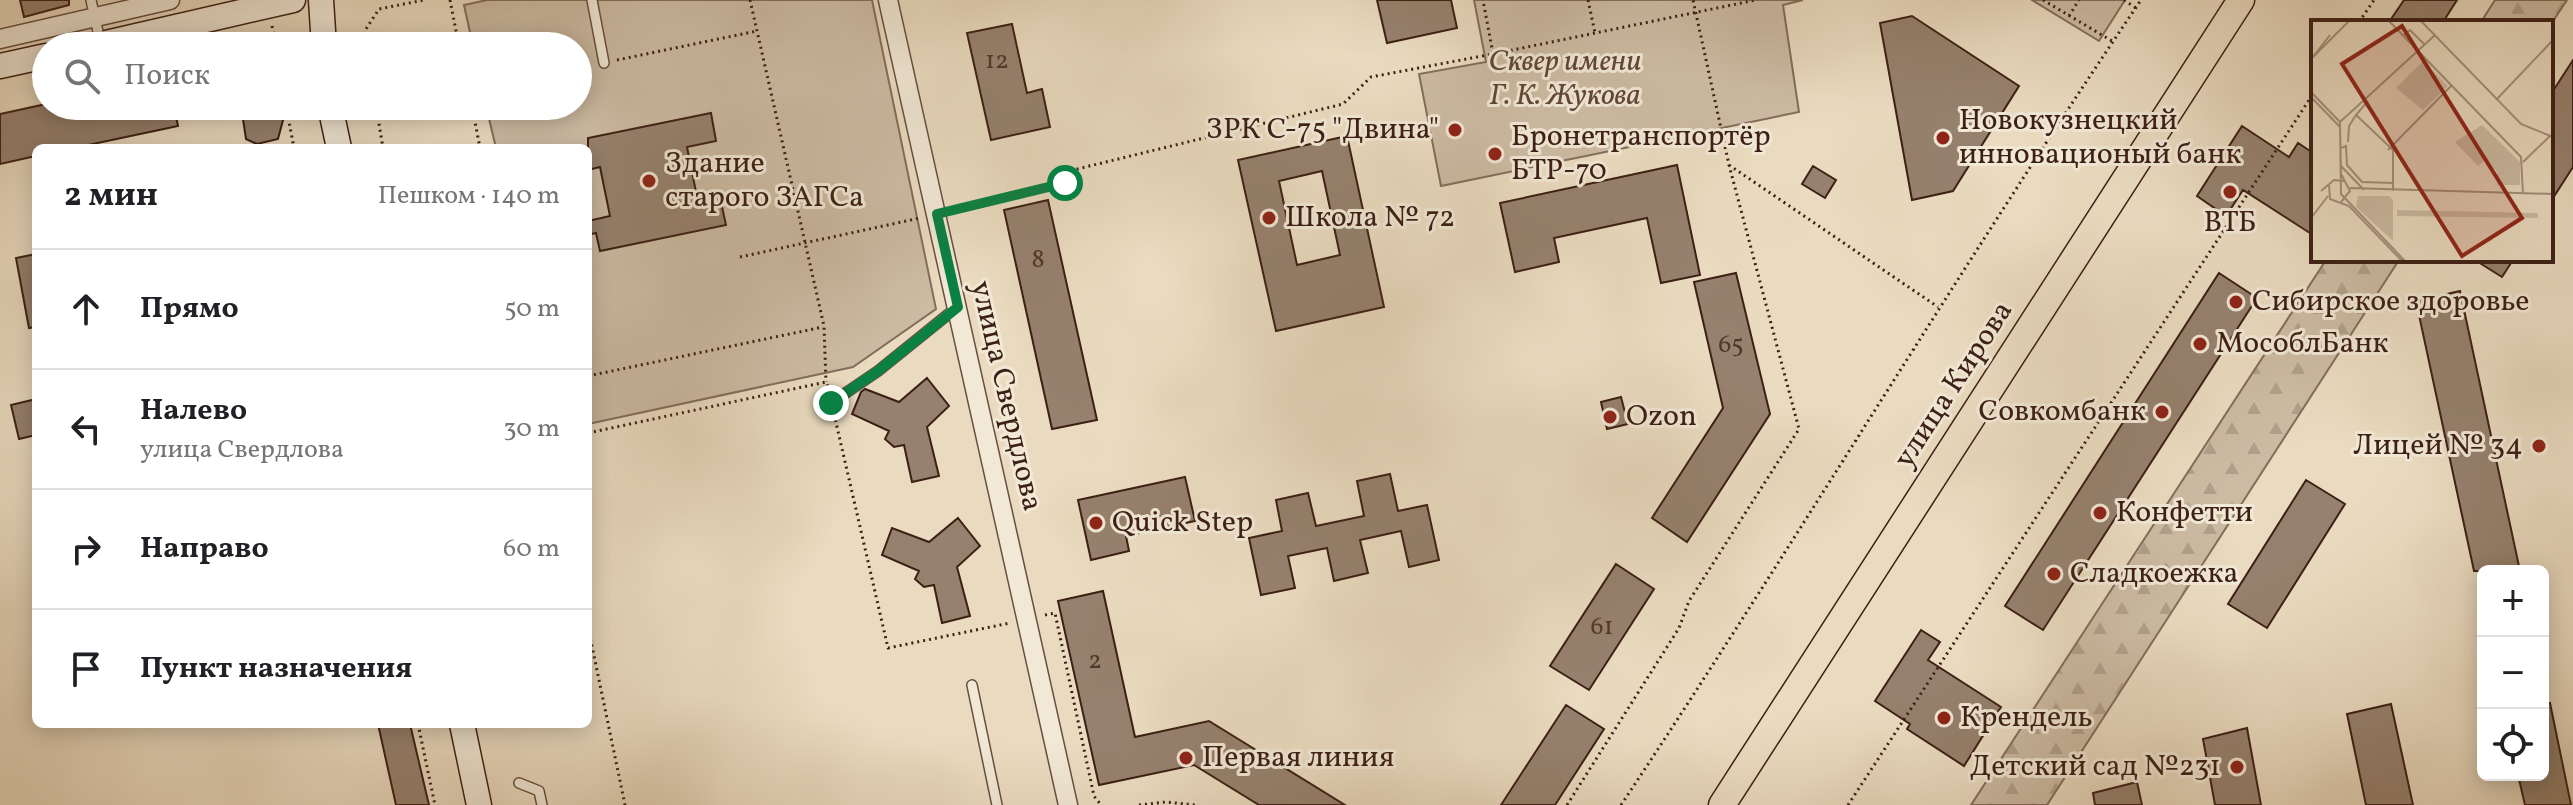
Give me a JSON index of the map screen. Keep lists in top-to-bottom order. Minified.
{"streets":{"main road":["улица Кирова"],"street":["улица Свердлова"]},"parks":["Сквер имени Г. К. Жукова"],"places":["ЗРК С-75 \"Двина\"","Новокузнецкий инновационый банк","Бронетранспортёр БТР-70","Здание старого ЗАГСа","ВТБ","Школа № 72","Сибирское здоровье","МособлБанк","Совкомбанк","Ozon","Лицей № 34","Конфетти","Quick Step","Сладкоежка","Крендель","Первая линия","Детский сад №231"],"house_numbers":["12","8","65","61","2"],"page":{"search":"Поиск","heading":["2 мин","Пешком · 140 m"],"list":[["Прямо","50 m"],["Налево","улица Свердлова","30 m"],["Направо","60 m"],"Пункт назначения"],"map_buttons":["+","−"]}}
